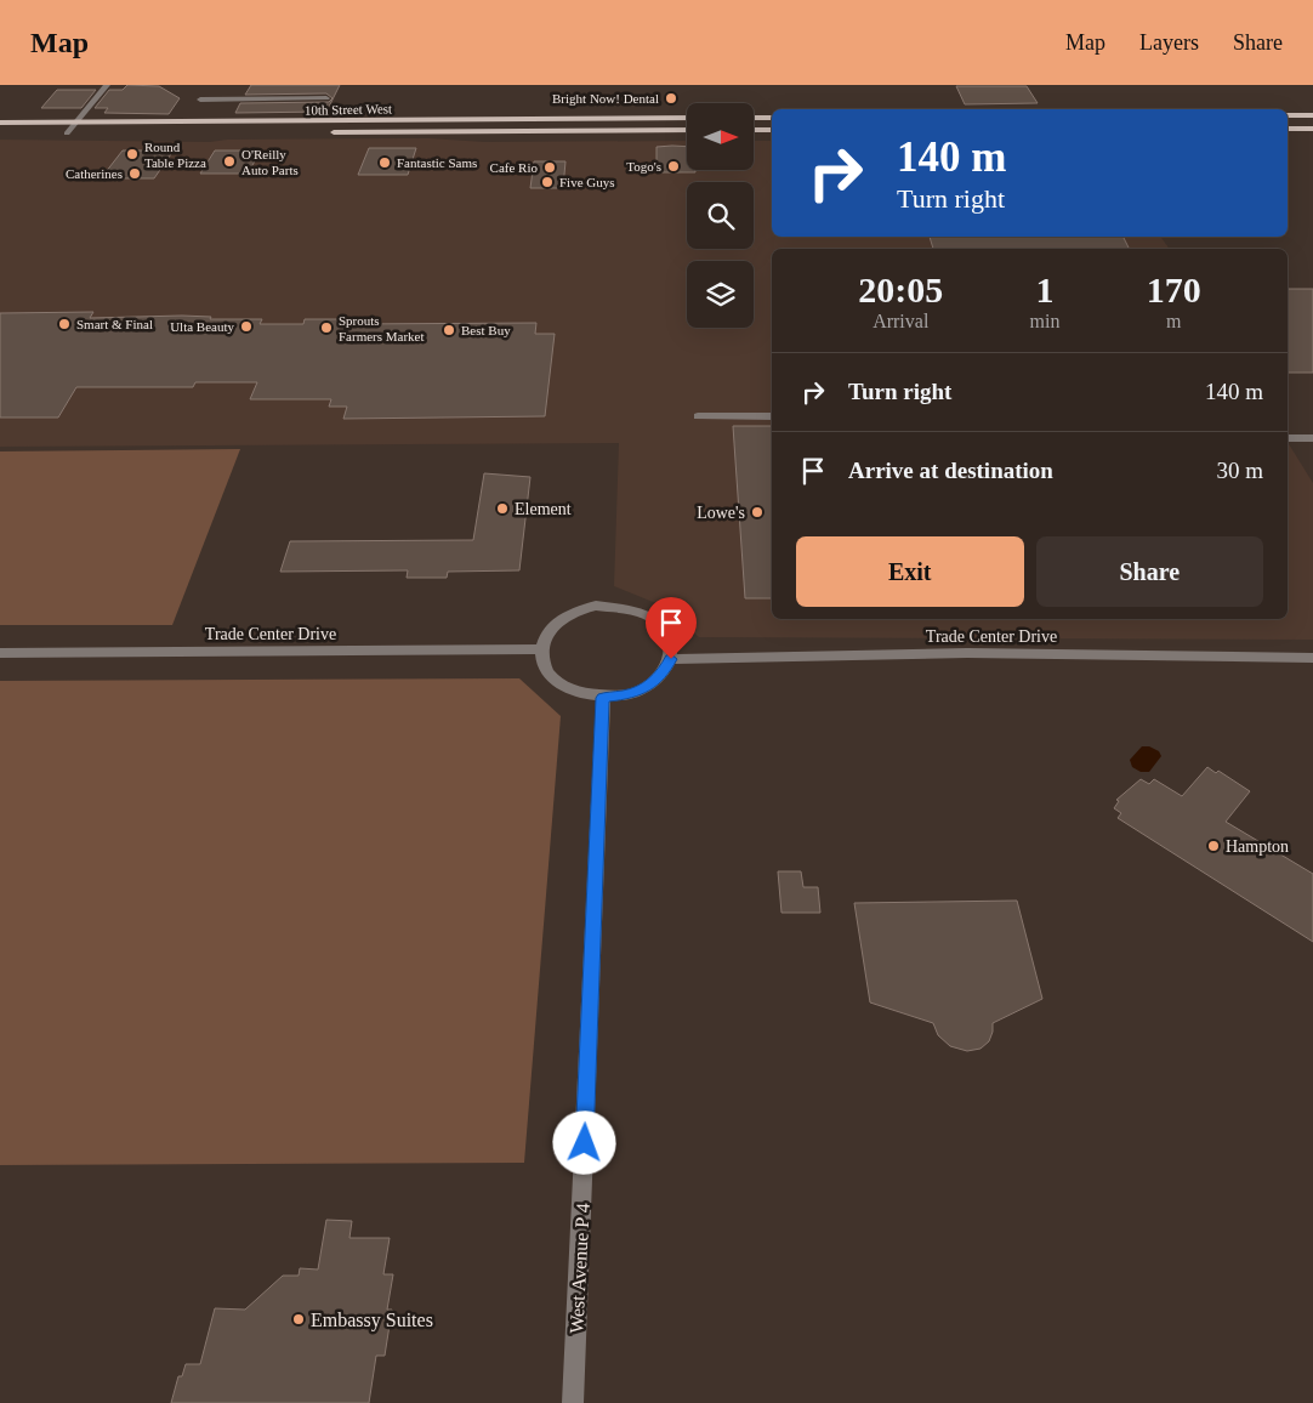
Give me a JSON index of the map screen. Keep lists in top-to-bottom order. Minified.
{"streets":{"main road":["10th Street West"],"street":["Trade Center Drive","West Avenue P 4"]},"crossings":[["Trade Center Drive","West Avenue P 4"]],"places":["Bright Now! Dental","Round Table Pizza","O'Reilly Auto Parts","Fantastic Sams","Togo's","Cafe Rio","Catherines","Five Guys","Smart & Final","Ulta Beauty","Sprouts Farmers Market","Best Buy","Element","Lowe's","Hampton","Embassy Suites"],"north":"right","page":{"header":"Map","nav":["Map","Layers","Share"],"turn":["140 m","Turn right"],"eta":["20:05","Arrival","1","min","170","m"],"list":[{"name":"Turn right","value":"140 m"},{"name":"Arrive at destination","value":"30 m"}],"buttons":["Exit","Share"]}}
